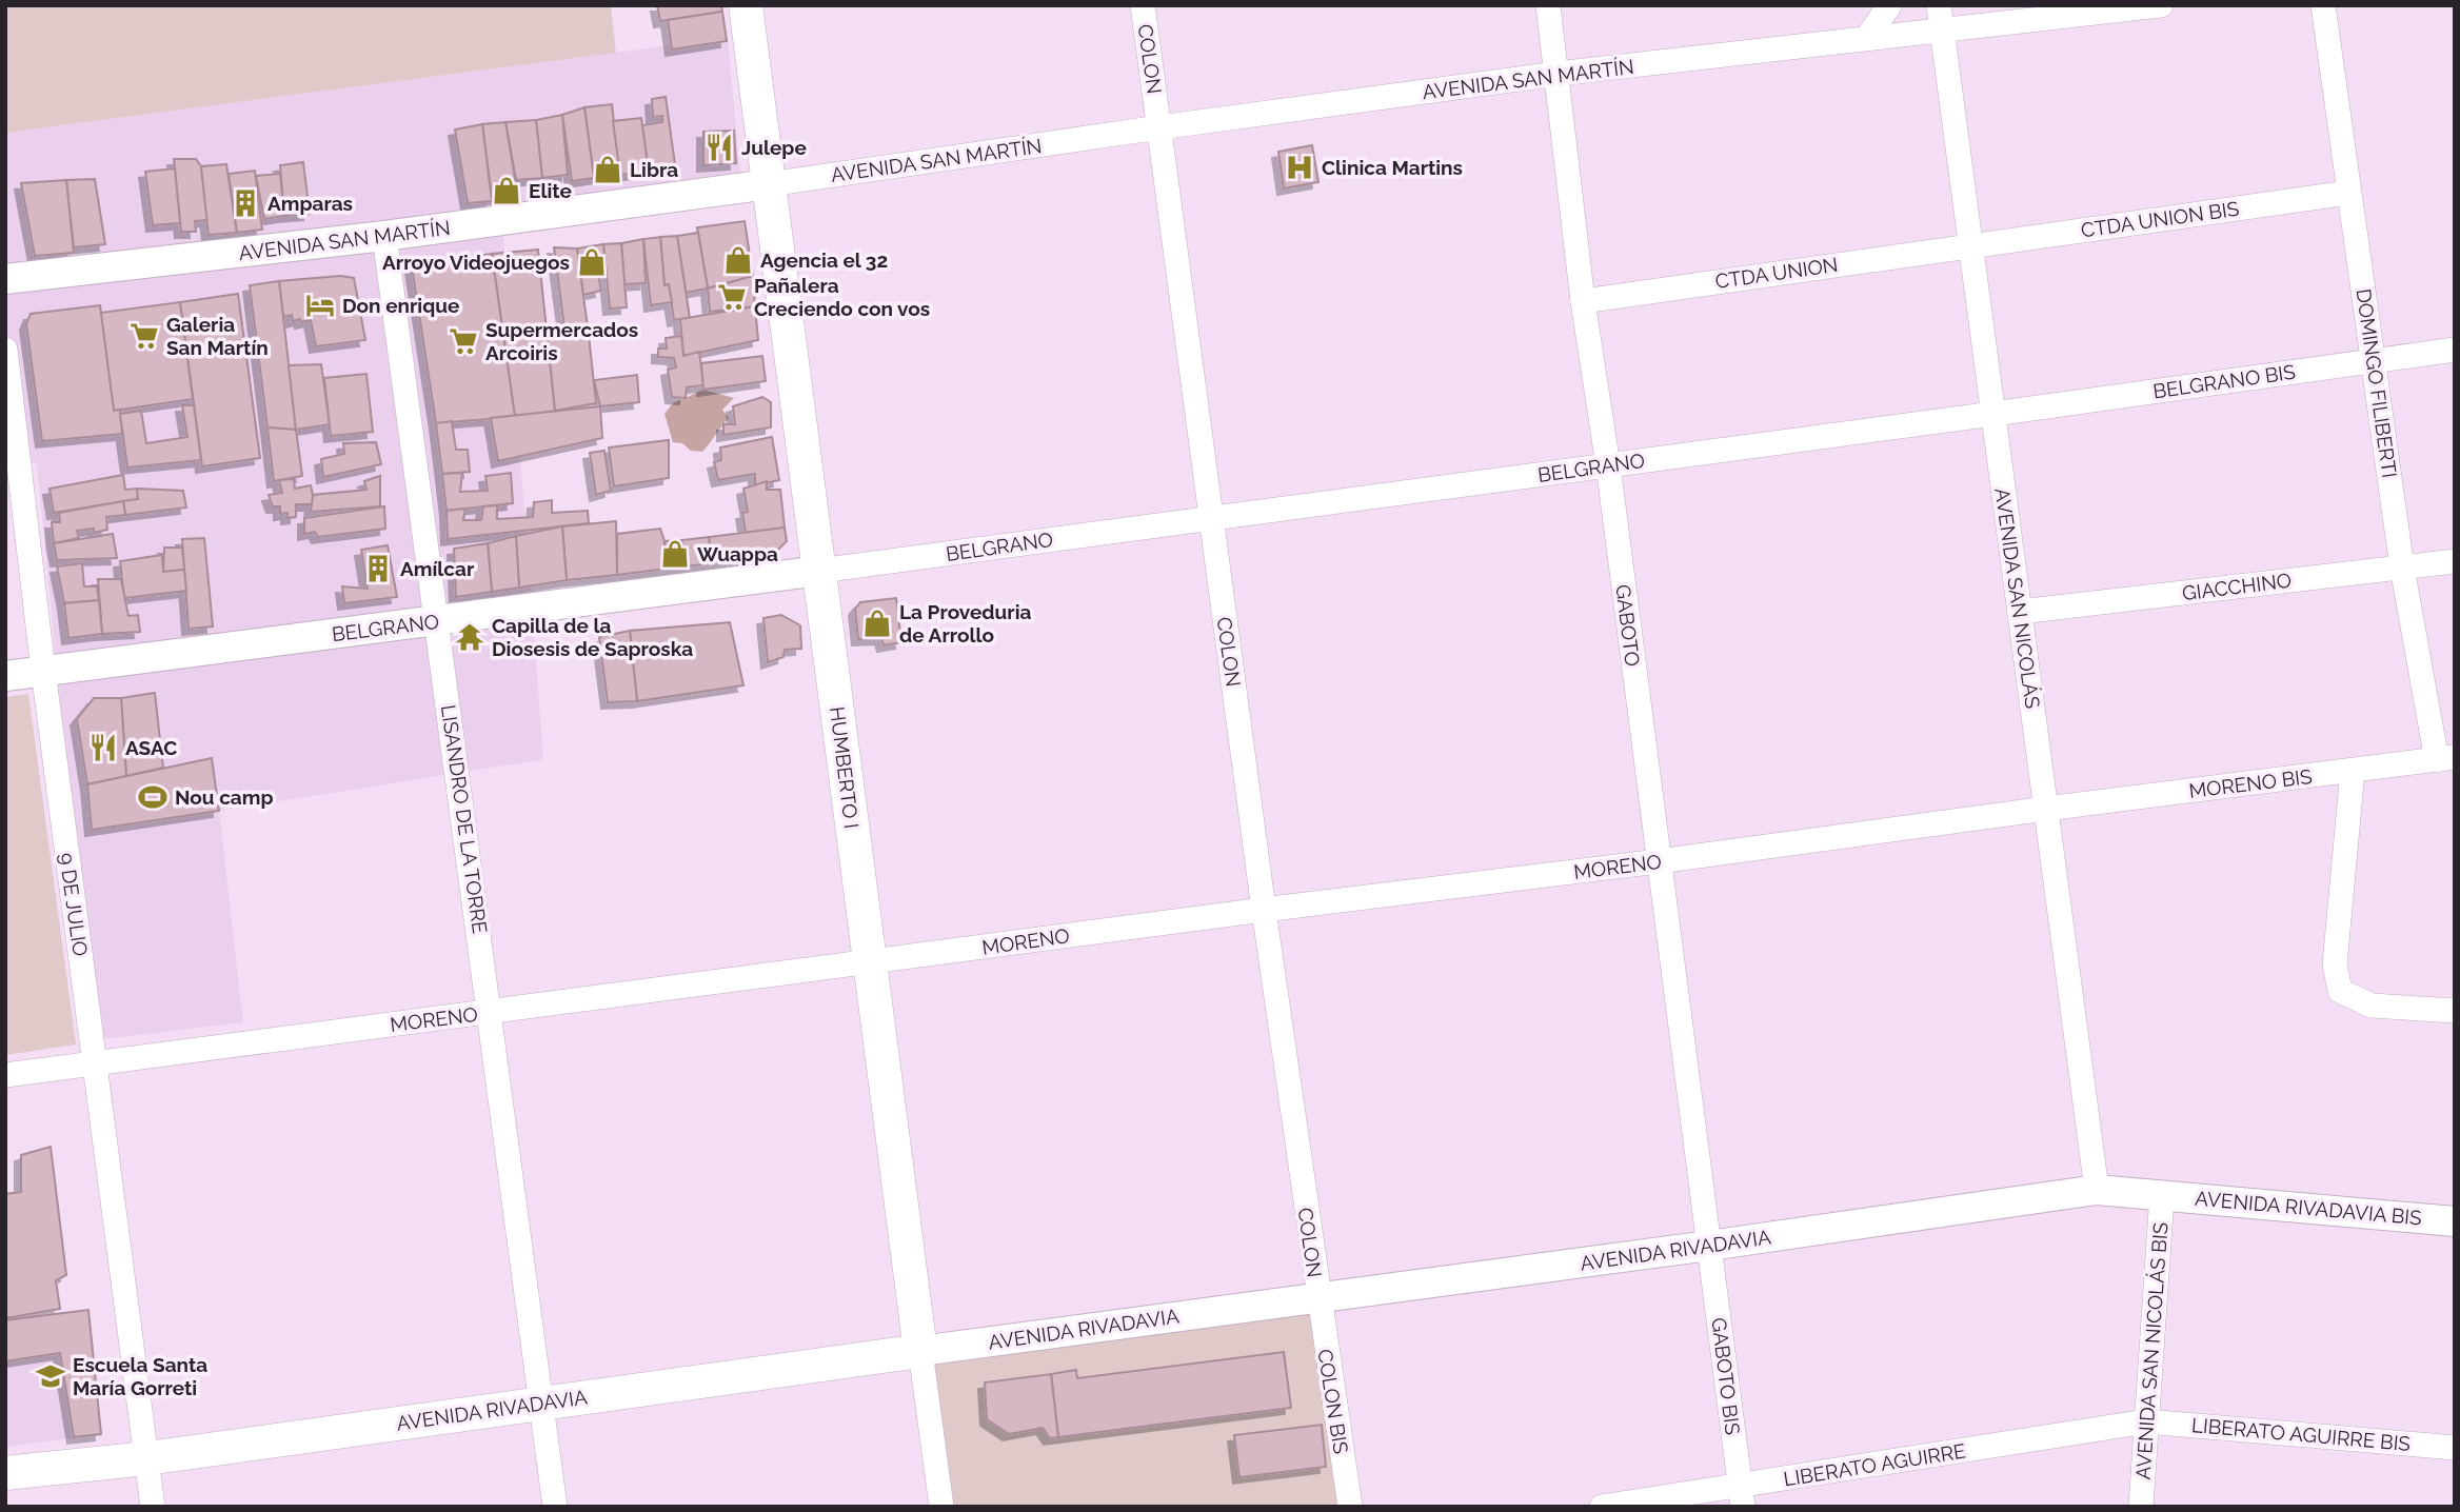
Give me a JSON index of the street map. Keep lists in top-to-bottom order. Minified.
{"streets":{"main road":["HUMBERTO I","AVENIDA RIVADAVIA"],"street":["COLON","AVENIDA SAN MARTÍN","CTDA UNION BIS","CTDA UNION","BELGRANO BIS","DOMINGO FILIBERTI","BELGRANO","GIACCHINO","AVENIDA SAN NICOLÁS","GABOTO","MORENO BIS","LISANDRO DE LA TORRE","MORENO","9 DE JULIO","AVENIDA RIVADAVIA BIS","AVENIDA SAN NICOLÁS BIS","GABOTO BIS","COLON BIS","LIBERATO AGUIRRE BIS","LIBERATO AGUIRRE"]},"crossings":[["COLON","AVENIDA SAN MARTÍN"],["COLON","BELGRANO"],["COLON","MORENO"],["COLON","AVENIDA RIVADAVIA"],["COLON","COLON BIS"],["AVENIDA SAN MARTÍN","AVENIDA SAN NICOLÁS"],["AVENIDA SAN MARTÍN","GABOTO"],["AVENIDA SAN MARTÍN","HUMBERTO I"],["AVENIDA SAN MARTÍN","LISANDRO DE LA TORRE"],["CTDA UNION BIS","CTDA UNION"],["CTDA UNION BIS","DOMINGO FILIBERTI"],["CTDA UNION BIS","AVENIDA SAN NICOLÁS"],["CTDA UNION","AVENIDA SAN NICOLÁS"],["CTDA UNION","GABOTO"],["BELGRANO BIS","DOMINGO FILIBERTI"],["BELGRANO BIS","BELGRANO"],["BELGRANO BIS","AVENIDA SAN NICOLÁS"],["DOMINGO FILIBERTI","GIACCHINO"],["DOMINGO FILIBERTI","MORENO BIS"],["BELGRANO","AVENIDA SAN NICOLÁS"],["BELGRANO","GABOTO"],["BELGRANO","HUMBERTO I"],["BELGRANO","LISANDRO DE LA TORRE"],["BELGRANO","9 DE JULIO"],["GIACCHINO","AVENIDA SAN NICOLÁS"],["AVENIDA SAN NICOLÁS","MORENO BIS"],["AVENIDA SAN NICOLÁS","MORENO"],["AVENIDA SAN NICOLÁS","AVENIDA RIVADAVIA"],["GABOTO","MORENO"],["GABOTO","AVENIDA RIVADAVIA"],["GABOTO","GABOTO BIS"],["HUMBERTO I","MORENO"],["HUMBERTO I","AVENIDA RIVADAVIA"],["MORENO BIS","MORENO"],["LISANDRO DE LA TORRE","MORENO"],["LISANDRO DE LA TORRE","AVENIDA RIVADAVIA"],["MORENO","9 DE JULIO"],["9 DE JULIO","AVENIDA RIVADAVIA"],["AVENIDA RIVADAVIA BIS","AVENIDA RIVADAVIA"],["AVENIDA RIVADAVIA BIS","AVENIDA SAN NICOLÁS BIS"],["AVENIDA RIVADAVIA","AVENIDA SAN NICOLÁS BIS"],["AVENIDA RIVADAVIA","GABOTO BIS"],["AVENIDA RIVADAVIA","COLON BIS"],["AVENIDA SAN NICOLÁS BIS","LIBERATO AGUIRRE BIS"],["AVENIDA SAN NICOLÁS BIS","LIBERATO AGUIRRE"],["GABOTO BIS","LIBERATO AGUIRRE"],["LIBERATO AGUIRRE BIS","LIBERATO AGUIRRE"]],"places":{"restaurant":["Julepe","ASAC"],"hospital":["Clinica Martins"],"shop":["Libra","Elite","Agencia el 32","Arroyo Videojuegos","Wuappa","La Proveduria de Arrollo"],"building":["Amparas","Amílcar"],"supermarket":["Pañalera Creciendo con vos","Galeria San Martín","Supermercados Arcoiris"],"hotel":["Don enrique"],"temple":["Capilla de la Diosesis de Saproska"],"sports":["Nou camp"],"school or university":["Escuela Santa María Gorreti"]}}
